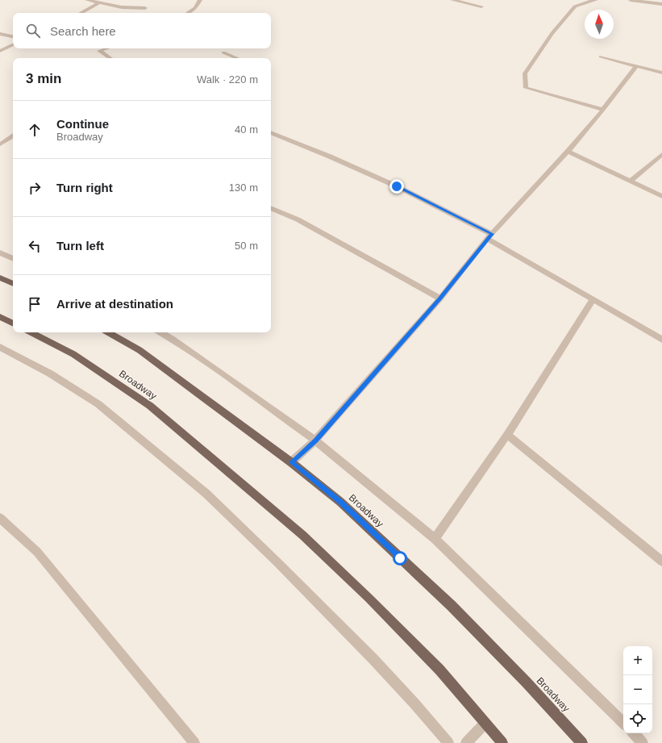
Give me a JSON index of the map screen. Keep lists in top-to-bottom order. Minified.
{"streets":{"main road":["Broadway"]},"north":"top","page":{"search":"Search here","heading":["3 min","Walk · 220 m"],"list":[["Continue","Broadway","40 m"],["Turn right","130 m"],["Turn left","50 m"],"Arrive at destination"],"map_buttons":["+","−"]}}
